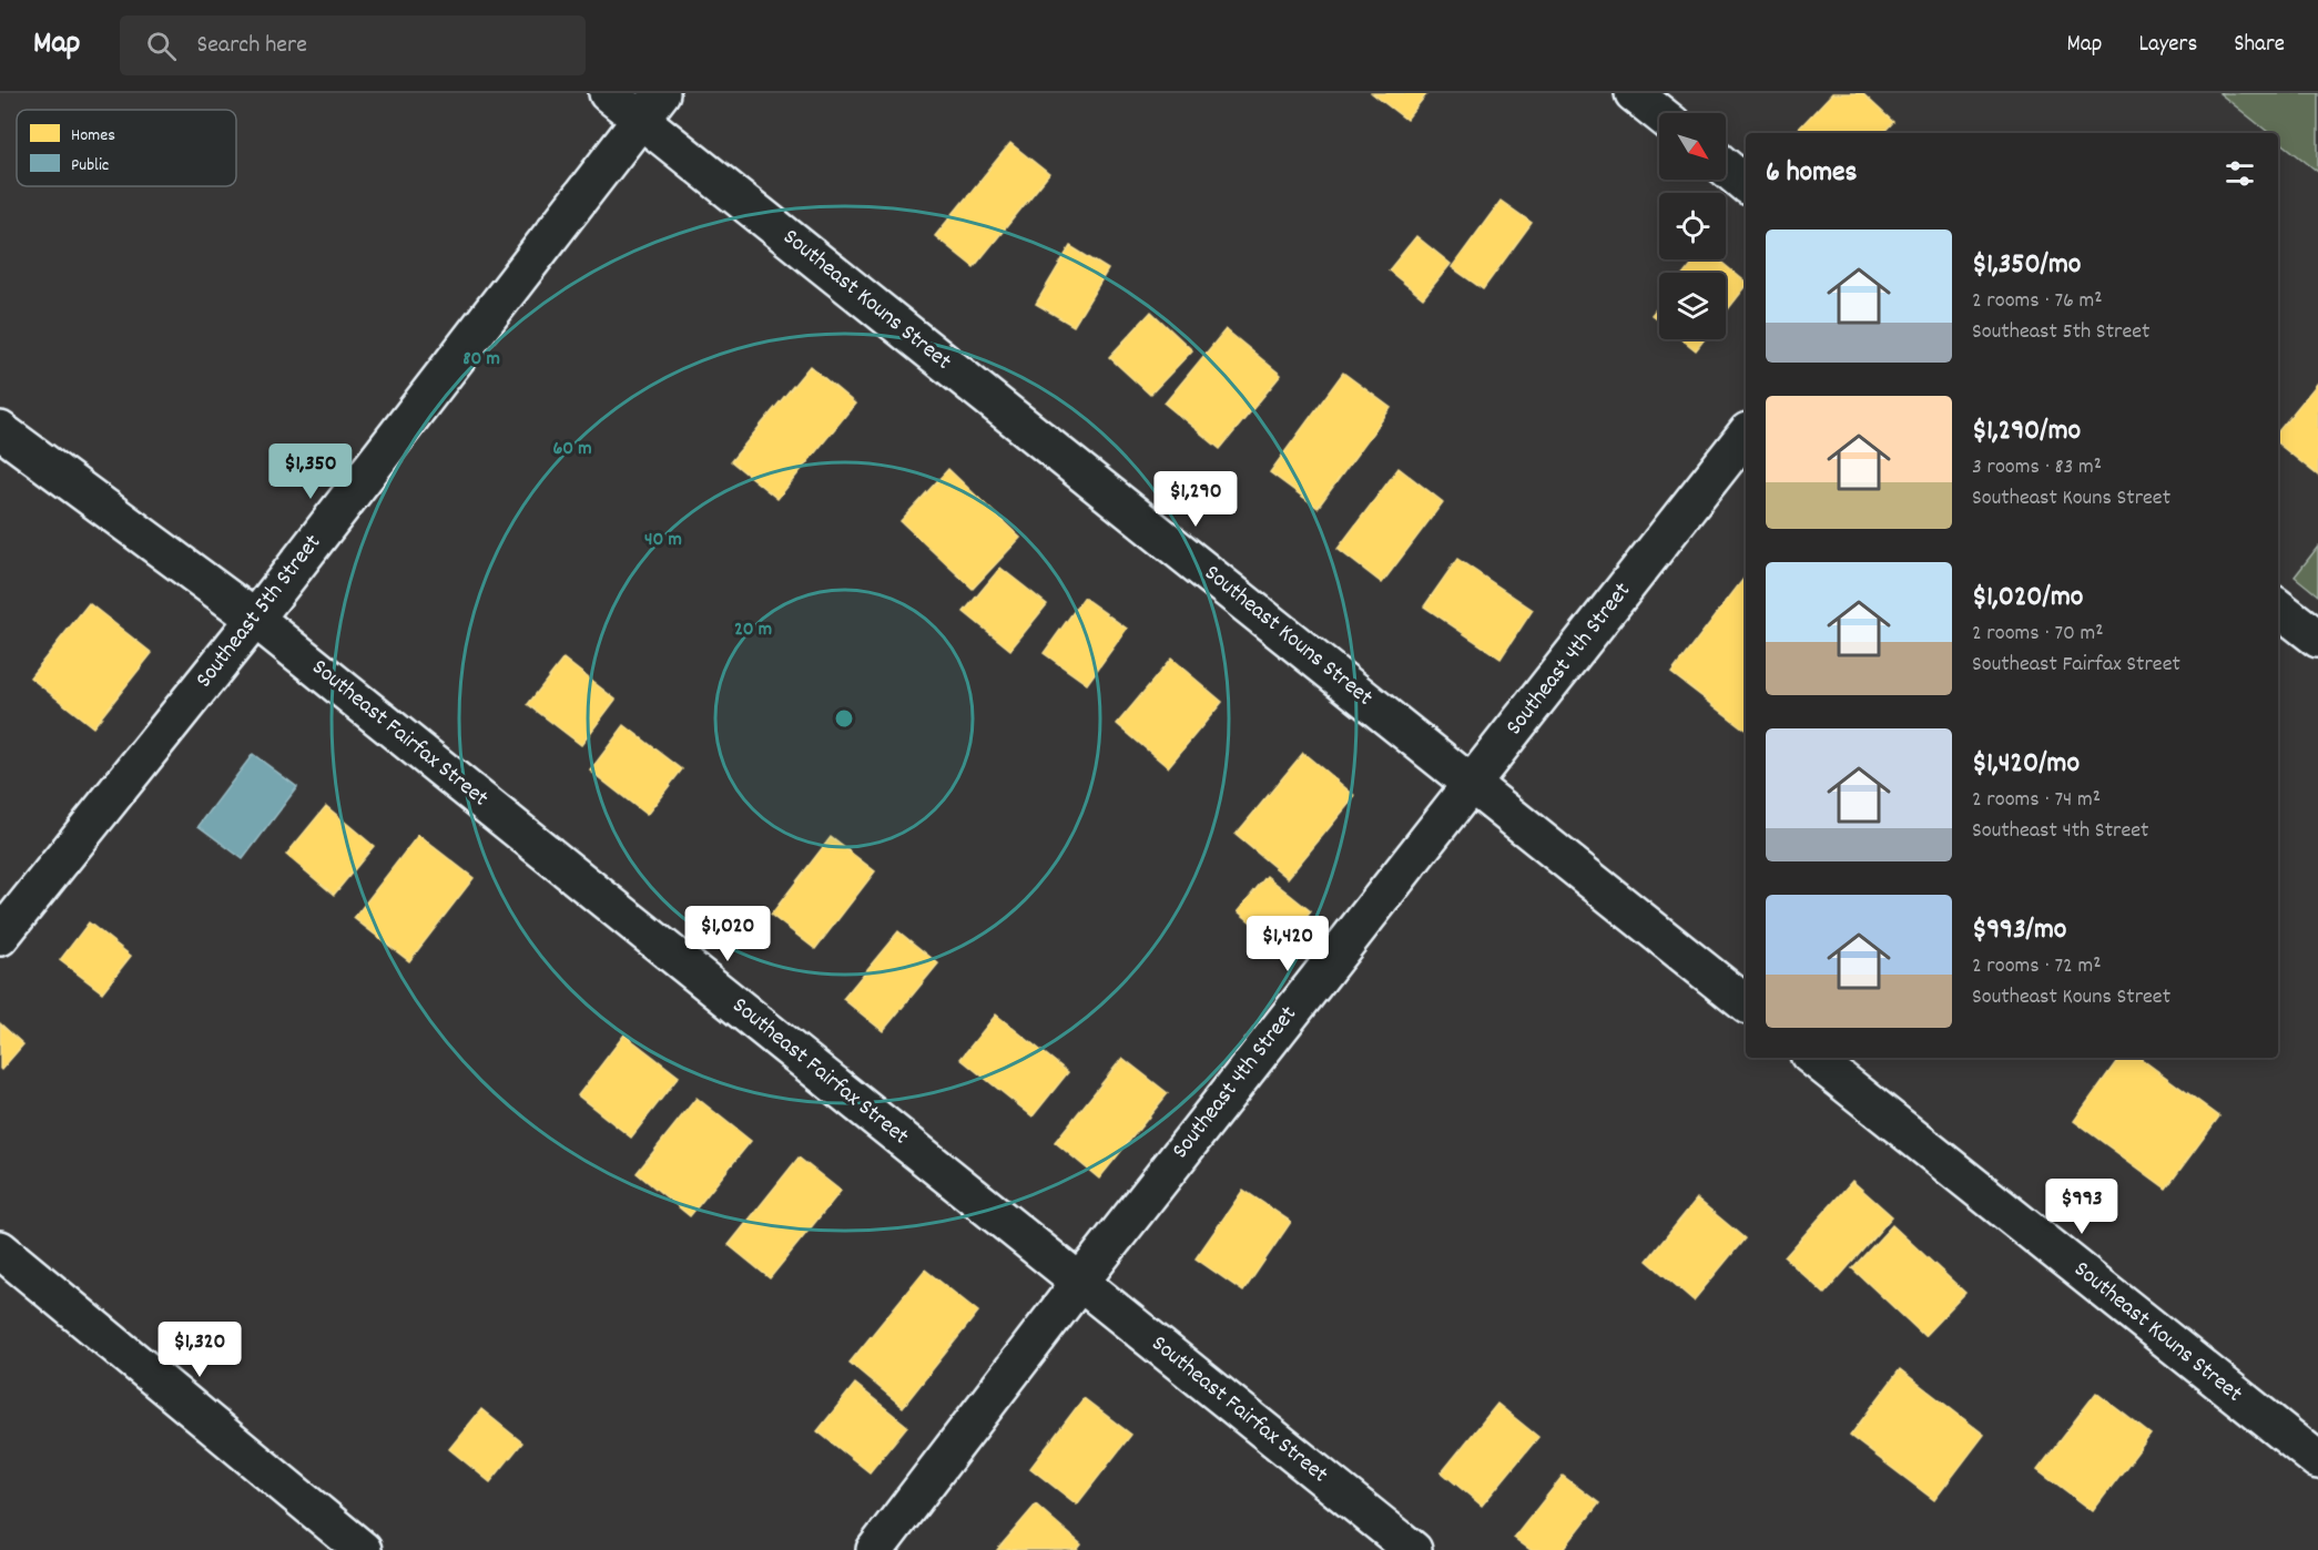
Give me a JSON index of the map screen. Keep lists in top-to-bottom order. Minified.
{"streets":{"street":["Southeast Kouns Street","Southeast 5th Street","Southeast 4th Street","Southeast Fairfax Street"]},"crossings":[["Southeast Kouns Street","Southeast 5th Street"],["Southeast Kouns Street","Southeast 4th Street"],["Southeast 5th Street","Southeast Fairfax Street"],["Southeast 4th Street","Southeast Fairfax Street"]],"legend":["Homes","Public"],"north":"bottom right","page":{"header":"Map","search":"Search here","nav":["Map","Layers","Share"],"heading":"6 homes","list":[{"name":"$1,350/mo","note":"2 rooms · 76 m² · Southeast 5th Street"},{"name":"$1,290/mo","note":"3 rooms · 83 m² · Southeast Kouns Street"},{"name":"$1,020/mo","note":"2 rooms · 70 m² · Southeast Fairfax Street"},{"name":"$1,420/mo","note":"2 rooms · 74 m² · Southeast 4th Street"},{"name":"$993/mo","note":"2 rooms · 72 m² · Southeast Kouns Street"}],"price":["$1,350","$1,290","$1,020","$1,420","$993","$1,320"]},"rings":["80 m","60 m","40 m","20 m"]}
